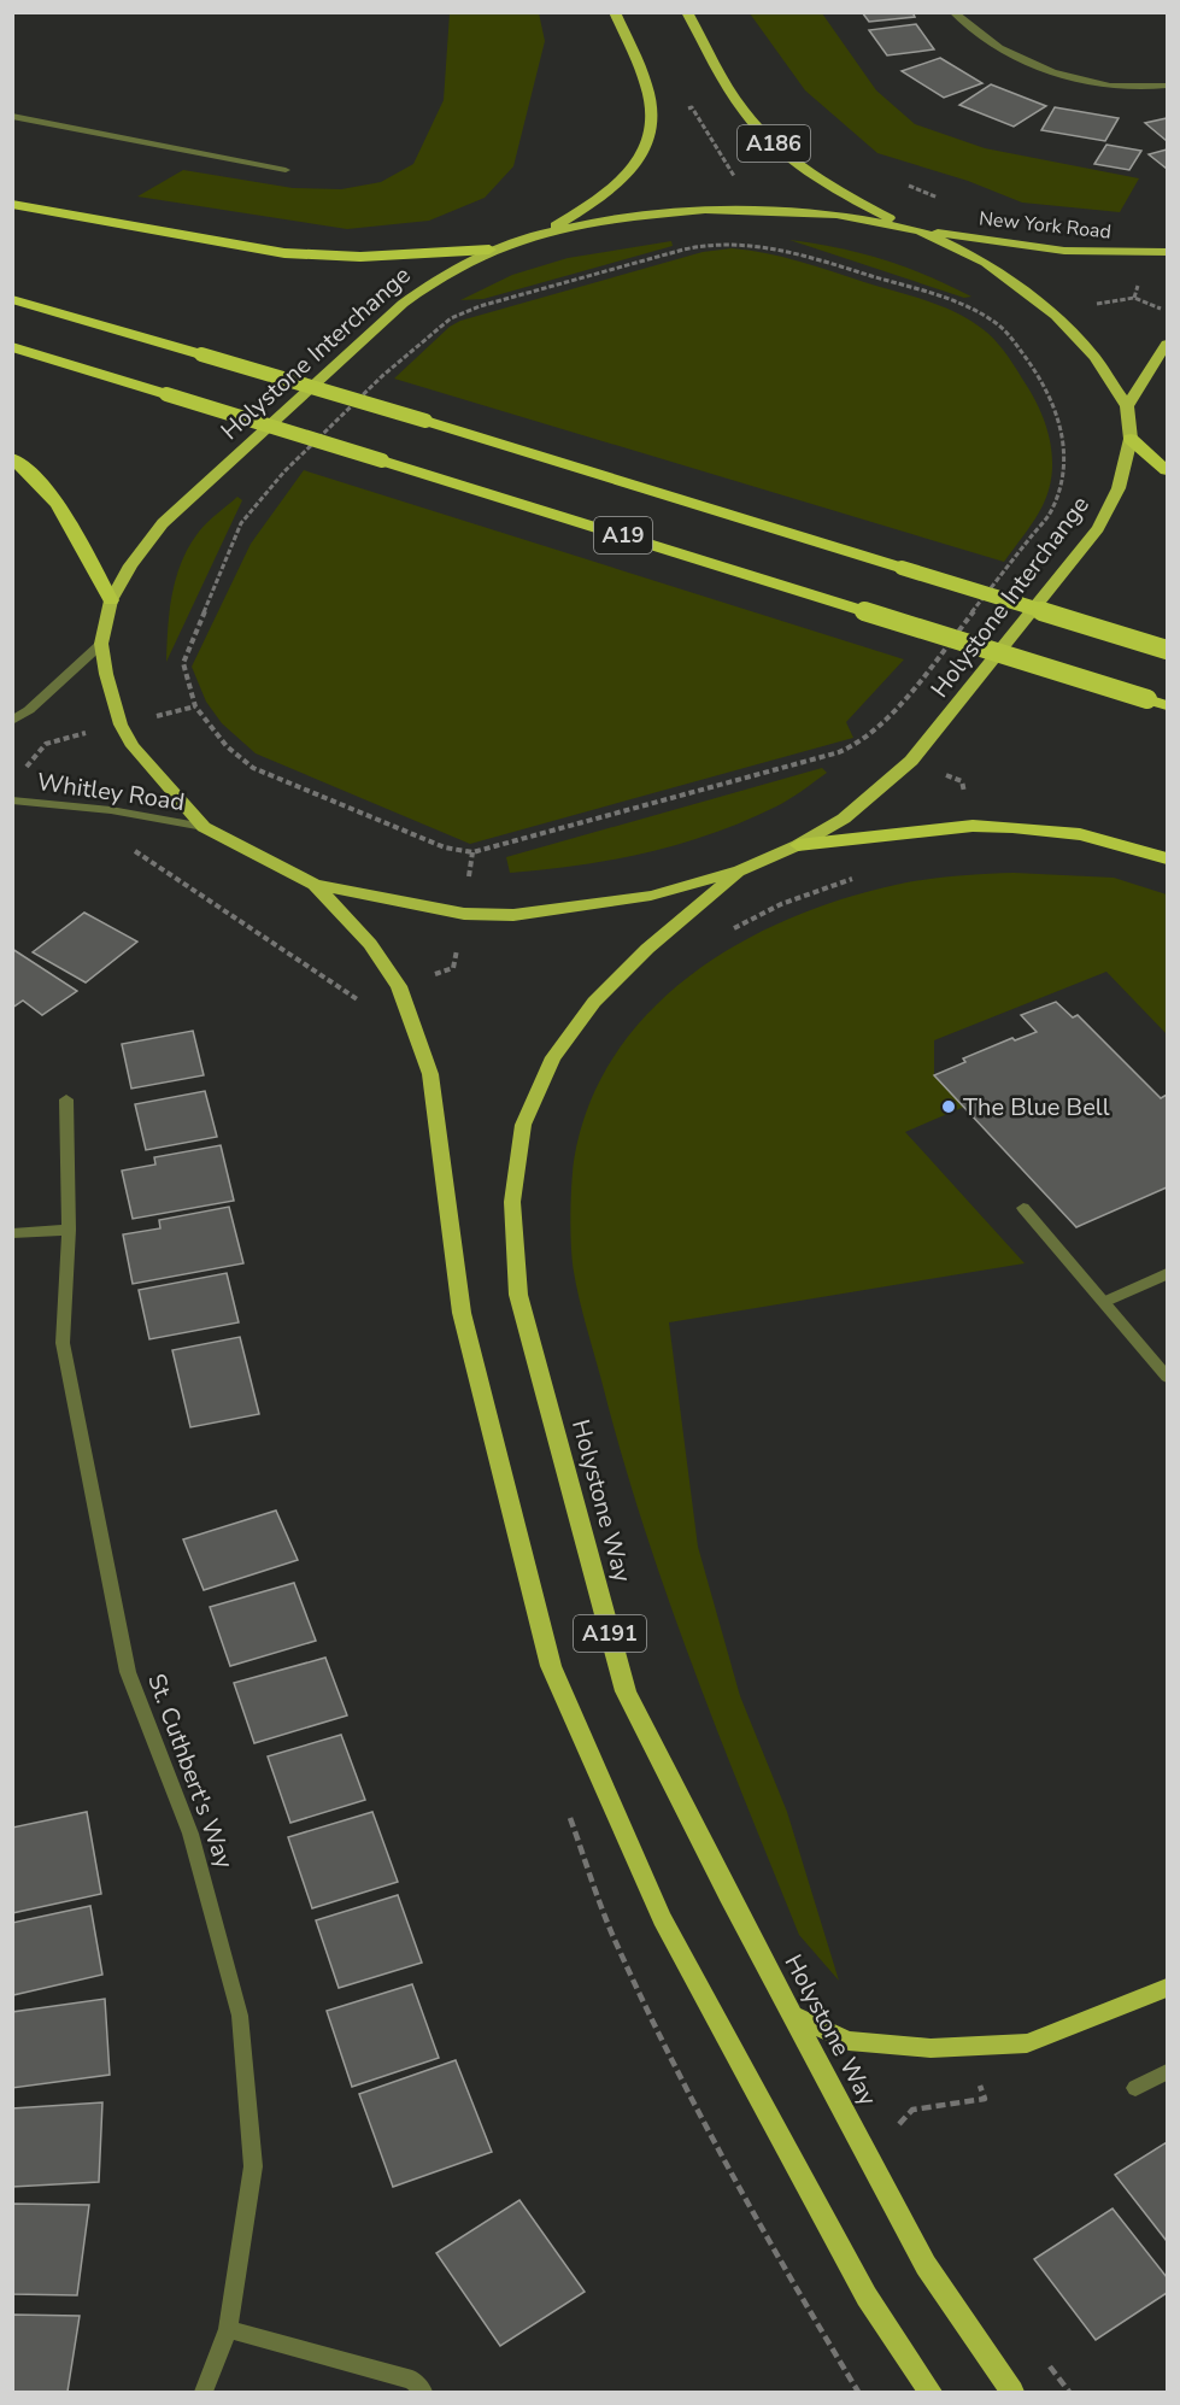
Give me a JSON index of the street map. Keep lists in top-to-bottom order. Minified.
{"streets":{"highway":["A19"],"main road":["A186","New York Road","Holystone Interchange","Holystone Way","A191"],"street":["Whitley Road","St. Cuthbert's Way"]},"crossings":[["A186","New York Road"],["A186","Holystone Interchange"],["New York Road","Holystone Interchange"],["Holystone Interchange","Whitley Road"],["Holystone Interchange","Holystone Way"],["Holystone Interchange","A191"]],"places":["The Blue Bell"]}
